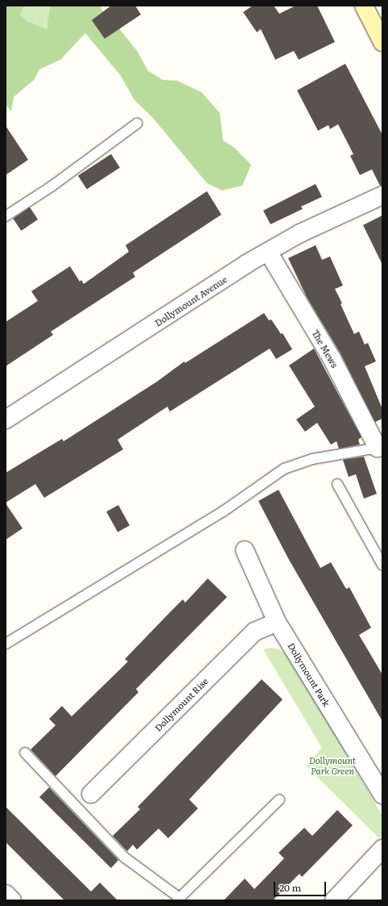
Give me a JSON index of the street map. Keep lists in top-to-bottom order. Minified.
{"streets":{"street":["Dollymount Avenue","The Mews","Dollymount Park","Dollymount Rise"]},"crossings":[["Dollymount Avenue","The Mews"],["Dollymount Park","Dollymount Rise"]],"parks":["Dollymount Park Green"],"scale_bar":"20 m"}
